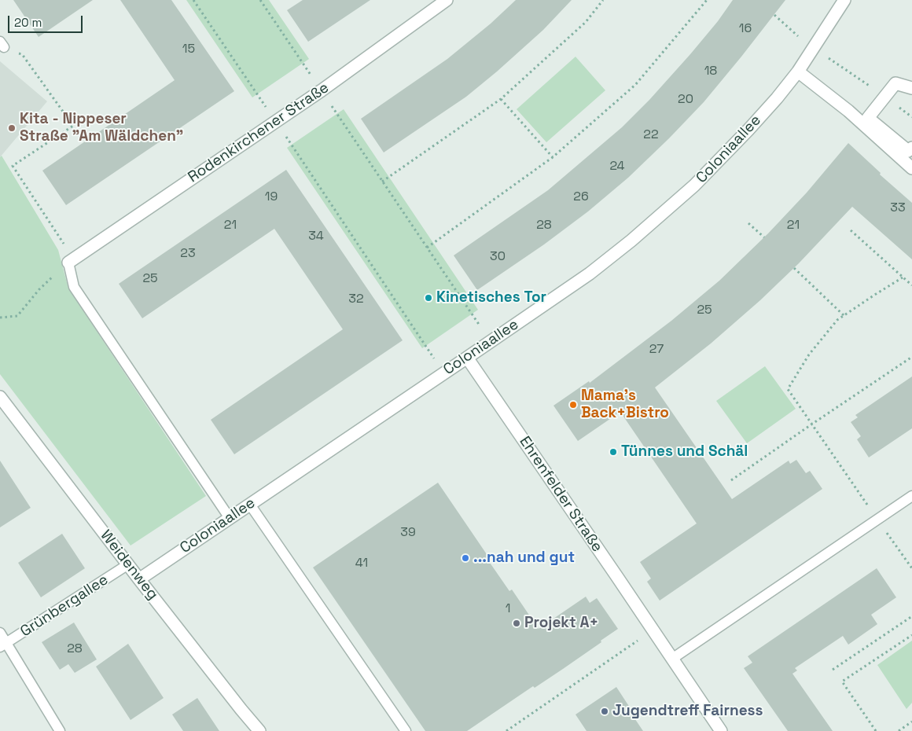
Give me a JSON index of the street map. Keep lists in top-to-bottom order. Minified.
{"streets":{"street":["Rodenkirchener Straße","Coloniaallee","Ehrenfelder Straße","Weidenweg"],"lane":["Grünbergallee"]},"crossings":[["Coloniaallee","Ehrenfelder Straße"],["Coloniaallee","Weidenweg"],["Weidenweg","Grünbergallee"]],"places":["Kita - Nippeser Straße \"Am Wäldchen\"","Kinetisches Tor","Mama's Back+Bistro","Tünnes und Schäl","...nah und gut","Projekt A+","Jugendtreff Fairness"],"house_numbers":["16","15","18","20","22","24","19","26","33","21","28","21","34","23","30","25","32","25","27","39","41","1","28"],"scale_bar":"20 m"}
